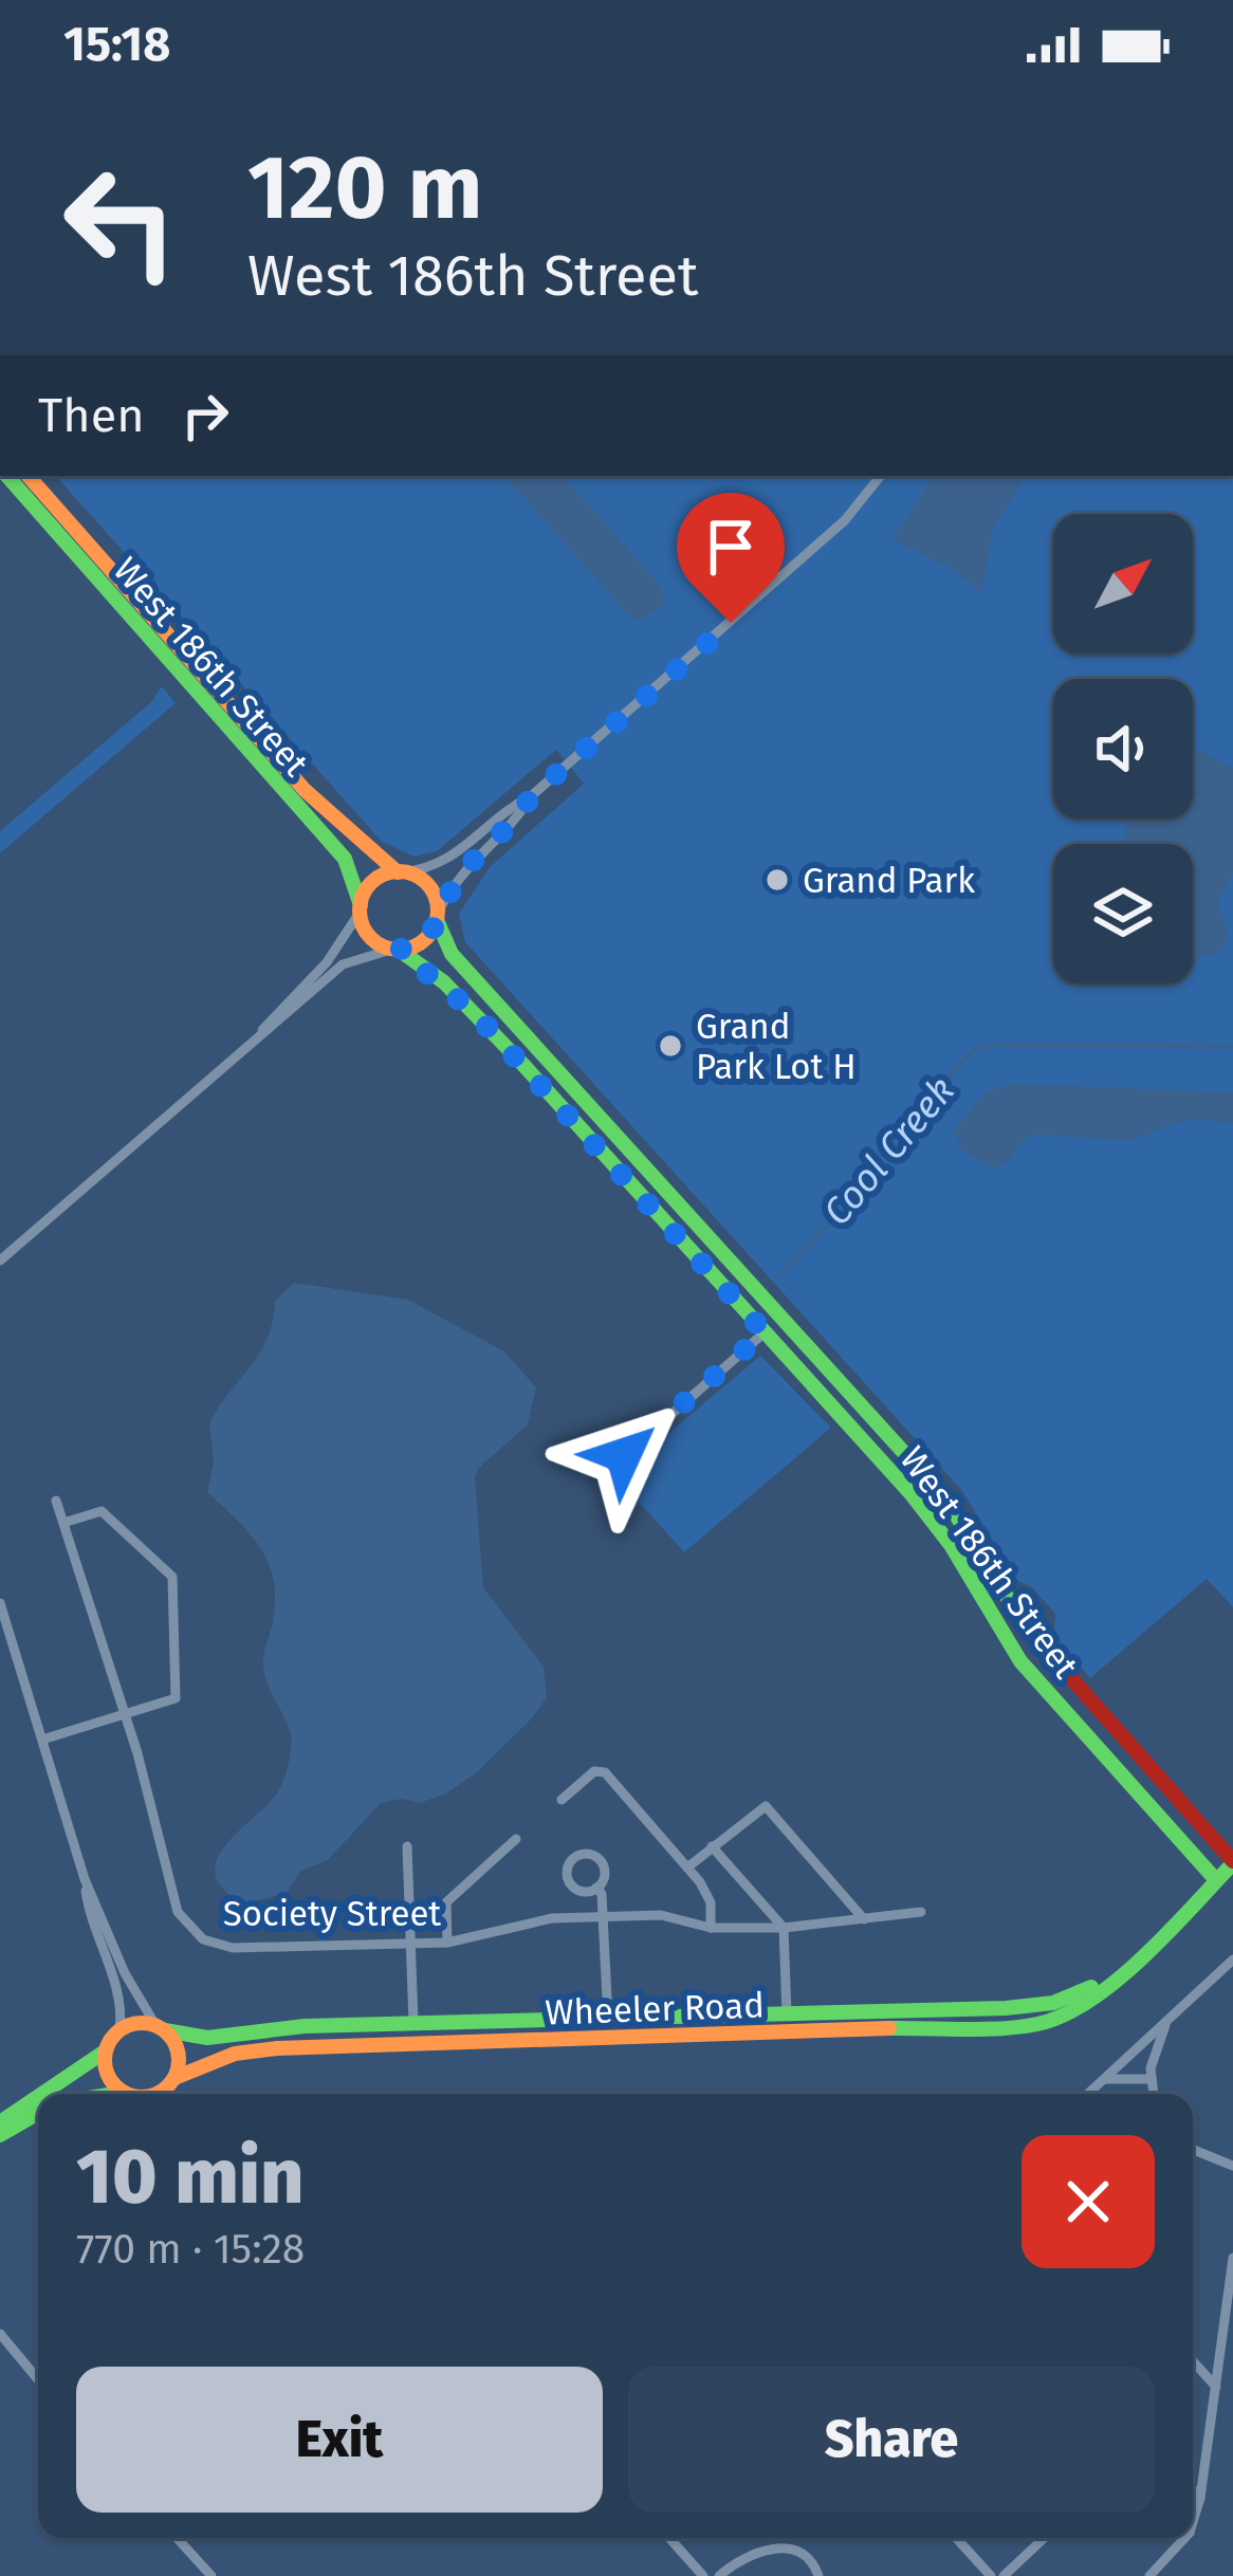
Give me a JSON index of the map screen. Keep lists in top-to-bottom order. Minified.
{"streets":{"street":["West 186th Street","Society Street","Wheeler Road"]},"crossings":[["West 186th Street","Wheeler Road"]],"water":["Cool Creek"],"places":["Grand Park","Grand Park Lot H"],"north":"top right","page":{"status":"15:18","turn":["120 m","West 186th Street"],"then":"Then","heading":["10 min","770 m · 15:28"],"buttons":["Exit","Share"]}}
